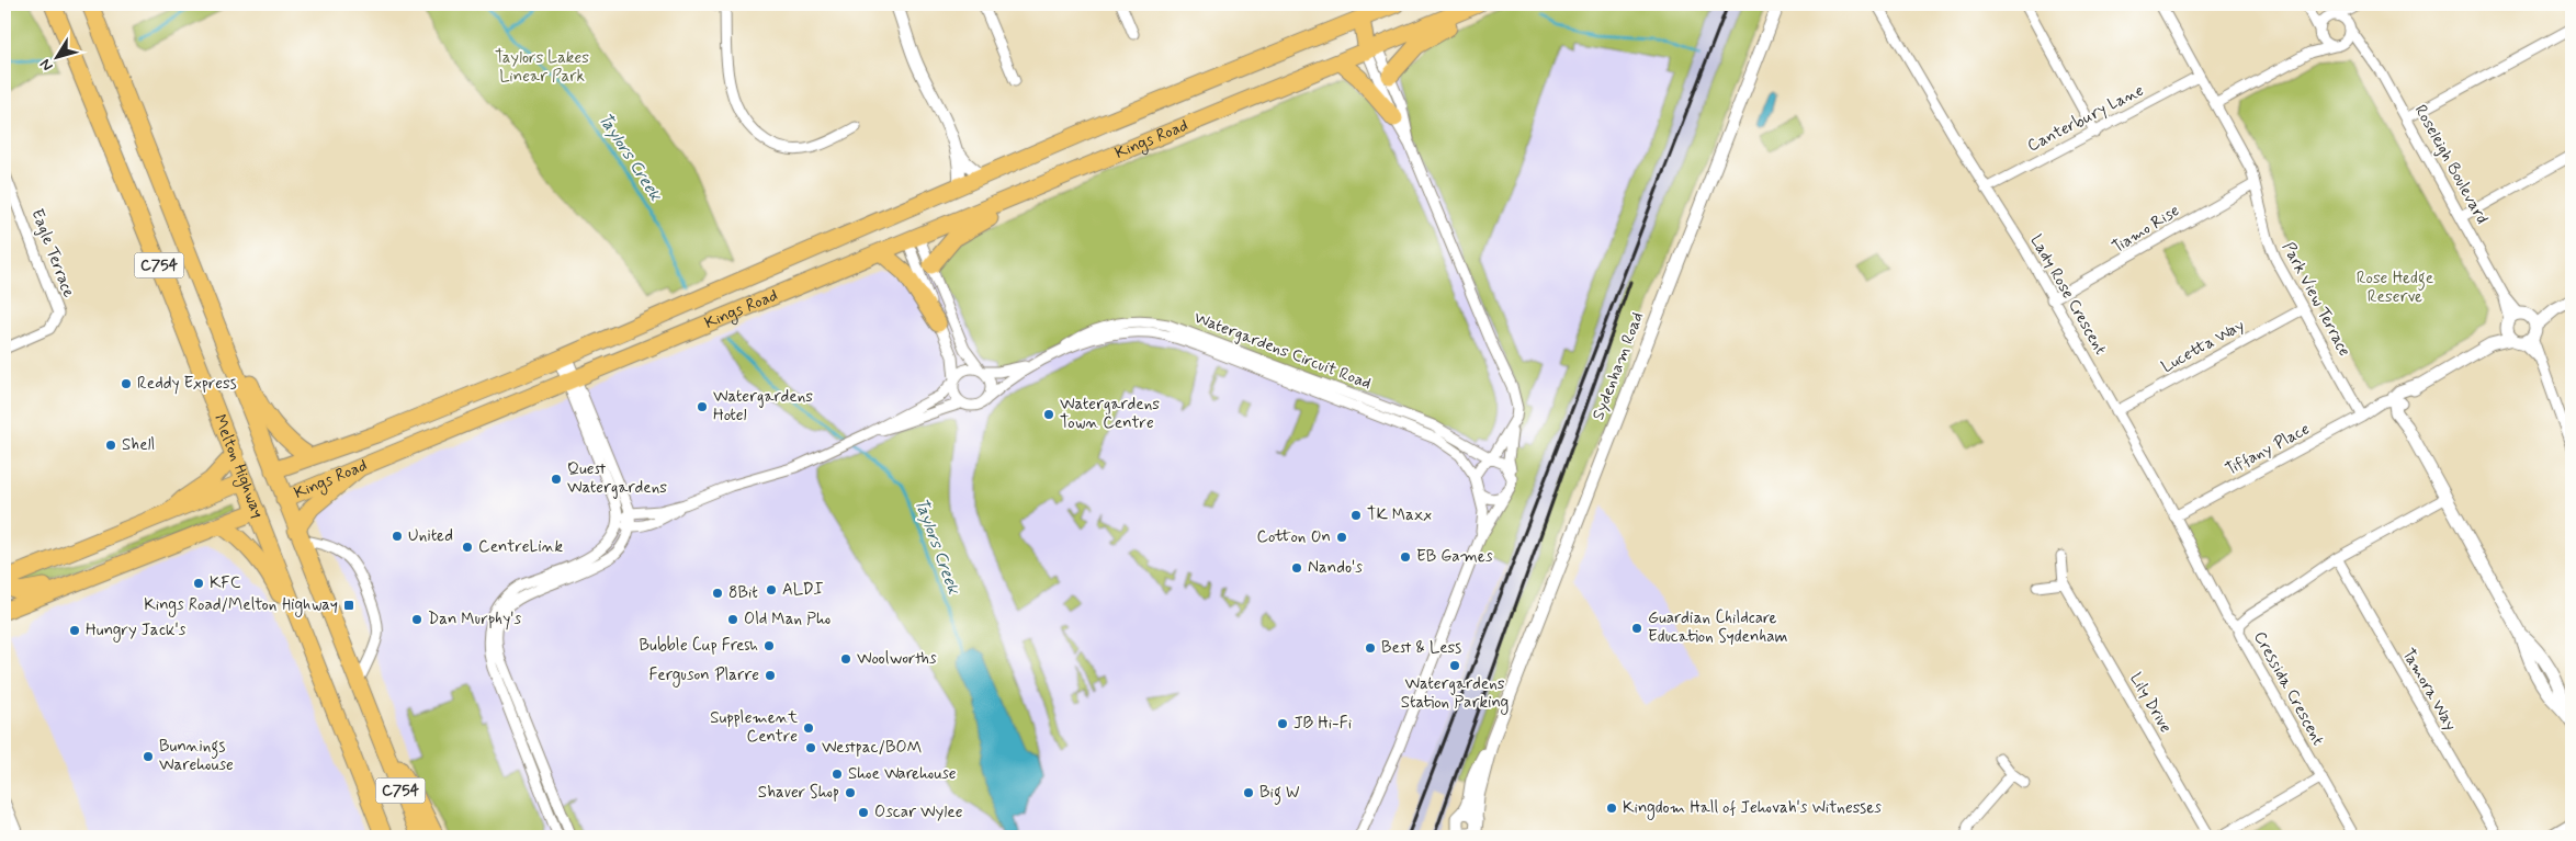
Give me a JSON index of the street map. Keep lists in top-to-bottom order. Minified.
{"streets":{"main road":["Kings Road","C754","Melton Highway"],"street":["Canterbury Lane","Roseleigh Boulevard","Tiamo Rise","Eagle Terrace","Lady Rose Crescent","Park View Terrace","Lucetta Way","Watergardens Circuit Road","Sydenham Road","Tiffany Place","Cressida Crescent","Tamora Way","Lily Drive"]},"crossings":[["Canterbury Lane","Lady Rose Crescent"],["Canterbury Lane","Park View Terrace"],["Kings Road","Melton Highway"],["Tiamo Rise","Lady Rose Crescent"],["Tiamo Rise","Park View Terrace"],["Lady Rose Crescent","Lucetta Way"],["Lady Rose Crescent","Tiffany Place"],["Lady Rose Crescent","Cressida Crescent"],["Park View Terrace","Lucetta Way"],["Park View Terrace","Tiffany Place"],["Cressida Crescent","Tamora Way"]],"water":["Taylors Creek"],"parks":["Taylors Lakes Linear Park","Rose Hedge Reserve"],"places":{"other":["Reddy Express","Watergardens Hotel","Watergardens Town Centre","Shell","Quest Watergardens","TK Maxx","United","Cotton On","CentreLink","EB Games","Nando's","KFC","ALDI","8Bit","Dan Murphy's","Old Man Pho","Guardian Childcare Education Sydenham","Hungry Jack's","Bubble Cup Fresh","Best & Less","Woolworths","Watergardens Station Parking","Ferguson Plarre","JB Hi-Fi","Supplement Centre","Westpac/BOM","Bunnings Warehouse","Shoe Warehouse","Shaver Shop","Big W","Kingdom Hall of Jehovah's Witnesses","Oscar Wylee"],"transit":["Kings Road/Melton Highway"]},"north":"bottom left"}
